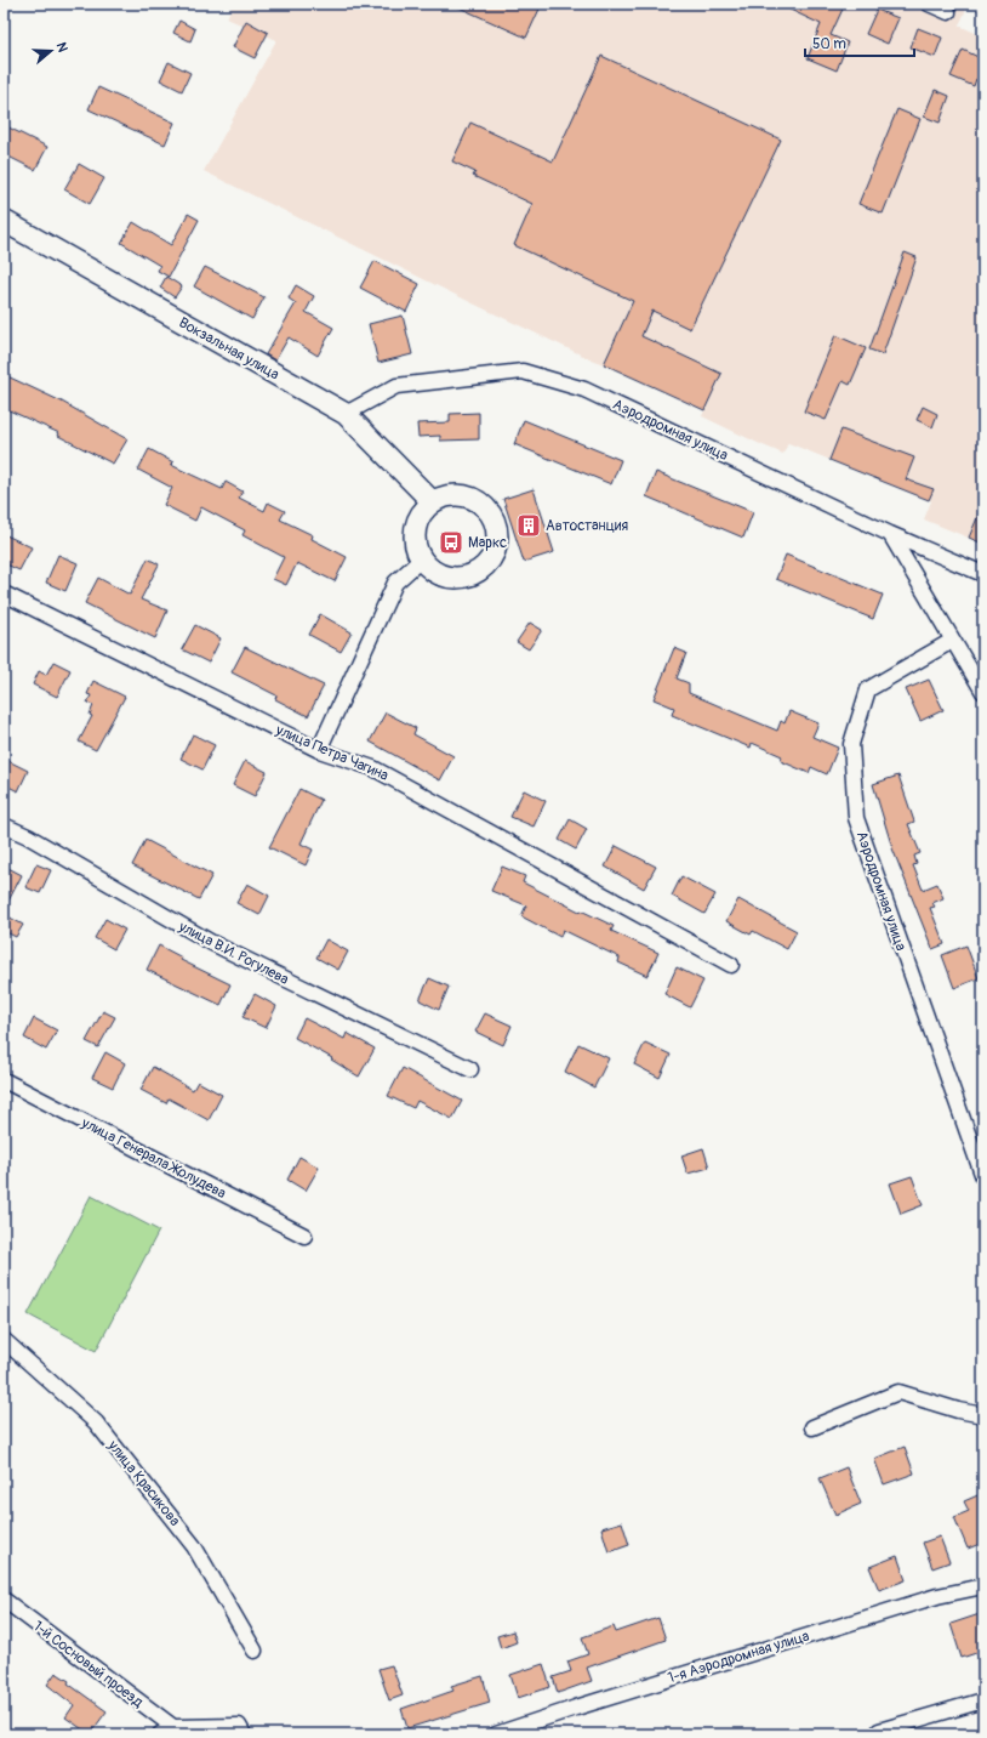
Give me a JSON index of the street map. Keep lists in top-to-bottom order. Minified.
{"streets":{"street":["Вокзальная улица","Аэродромная улица","улица Петра Чагина","улица В.И. Рогулева","улица Генерала Жолудева","улица Красикова","1-я Аэродромная улица","1-й Сосновый проезд"]},"crossings":[["Вокзальная улица","Аэродромная улица"]],"places":{"building":["Автостанция"],"bus stop":["Маркс"]},"scale_bar":"50 m","north":"right"}
